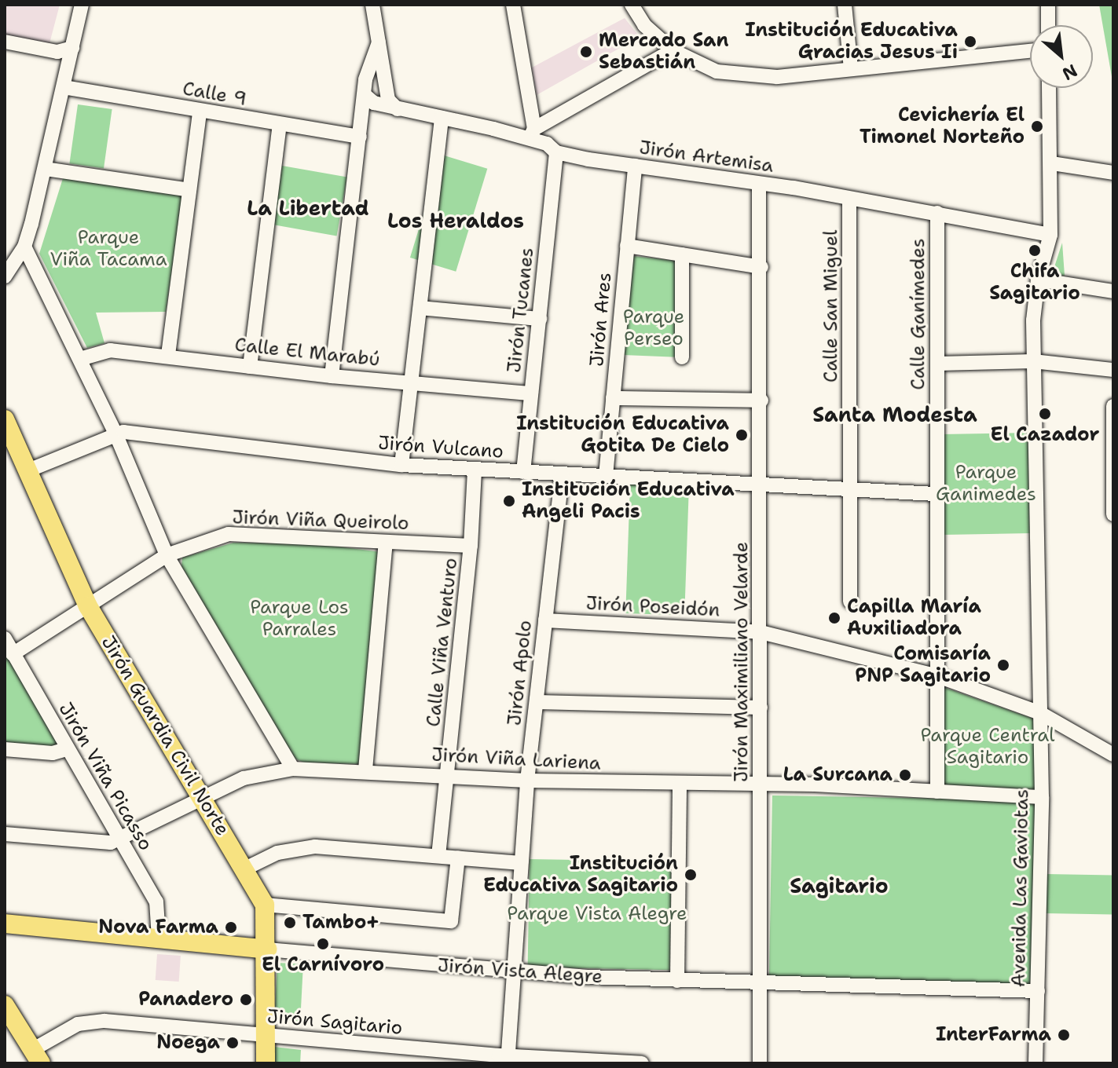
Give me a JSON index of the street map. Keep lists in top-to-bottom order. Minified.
{"streets":{"main road":["Jirón Guardia Civil Norte","Jirón Vista Alegre"],"street":["Calle 9","Jirón Artemisa","Calle San Miguel","Jirón Tucanes","Calle Ganímedes","Jirón Ares","Calle El Marabú","Jirón Vulcano","Jirón Viña Queirolo","Jirón Poseidón","Calle Viña Venturo","Jirón Maximiliano Velarde","Jirón Apolo","Jirón Viña Lariena","Jirón Viña Picasso","Avenida Las Gaviotas","Jirón Sagitario"]},"crossings":[["Jirón Artemisa","Calle San Miguel"],["Jirón Artemisa","Jirón Tucanes"],["Jirón Artemisa","Calle Ganímedes"],["Jirón Artemisa","Jirón Ares"],["Jirón Artemisa","Jirón Maximiliano Velarde"],["Jirón Artemisa","Avenida Las Gaviotas"],["Calle San Miguel","Jirón Vulcano"],["Jirón Tucanes","Calle El Marabú"],["Jirón Tucanes","Jirón Vulcano"],["Calle Ganímedes","Jirón Vulcano"],["Calle Ganímedes","Jirón Poseidón"],["Calle Ganímedes","Jirón Viña Lariena"],["Jirón Ares","Jirón Vulcano"],["Jirón Vulcano","Calle Viña Venturo"],["Jirón Vulcano","Jirón Maximiliano Velarde"],["Jirón Vulcano","Jirón Apolo"],["Jirón Vulcano","Jirón Guardia Civil Norte"],["Jirón Viña Queirolo","Calle Viña Venturo"],["Jirón Viña Queirolo","Jirón Guardia Civil Norte"],["Jirón Viña Queirolo","Jirón Viña Picasso"],["Jirón Poseidón","Jirón Maximiliano Velarde"],["Jirón Poseidón","Jirón Apolo"],["Jirón Poseidón","Avenida Las Gaviotas"],["Calle Viña Venturo","Jirón Viña Lariena"],["Jirón Maximiliano Velarde","Jirón Viña Lariena"],["Jirón Maximiliano Velarde","Jirón Vista Alegre"],["Jirón Apolo","Jirón Viña Lariena"],["Jirón Apolo","Jirón Vista Alegre"],["Jirón Apolo","Jirón Sagitario"],["Jirón Guardia Civil Norte","Jirón Viña Lariena"],["Jirón Guardia Civil Norte","Jirón Vista Alegre"],["Jirón Guardia Civil Norte","Jirón Sagitario"],["Jirón Viña Lariena","Jirón Viña Picasso"],["Jirón Viña Lariena","Avenida Las Gaviotas"],["Jirón Viña Picasso","Jirón Vista Alegre"],["Avenida Las Gaviotas","Jirón Vista Alegre"]],"districts":["La Libertad","Los Heraldos","Santa Modesta","Sagitario"],"parks":["Parque Viña Tacama","Parque Perseo","Parque Ganimedes","Parque Los Parrales","Parque Central Sagitario","Parque Vista Alegre"],"places":["Institución Educativa Gracias Jesus Ii","Mercado San Sebastián","Cevichería El Timonel Norteño","Chifa Sagitario","El Cazador","Institución Educativa Gotita De Cielo","Institución Educativa Angeli Pacis","Capilla María Auxiliadora","Comisaría PNP Sagitario","La Surcana","Institución Educativa Sagitario","Tambo+","Nova Farma","El Carnívoro","Panadero","InterFarma","Noega"],"north":"bottom right"}
